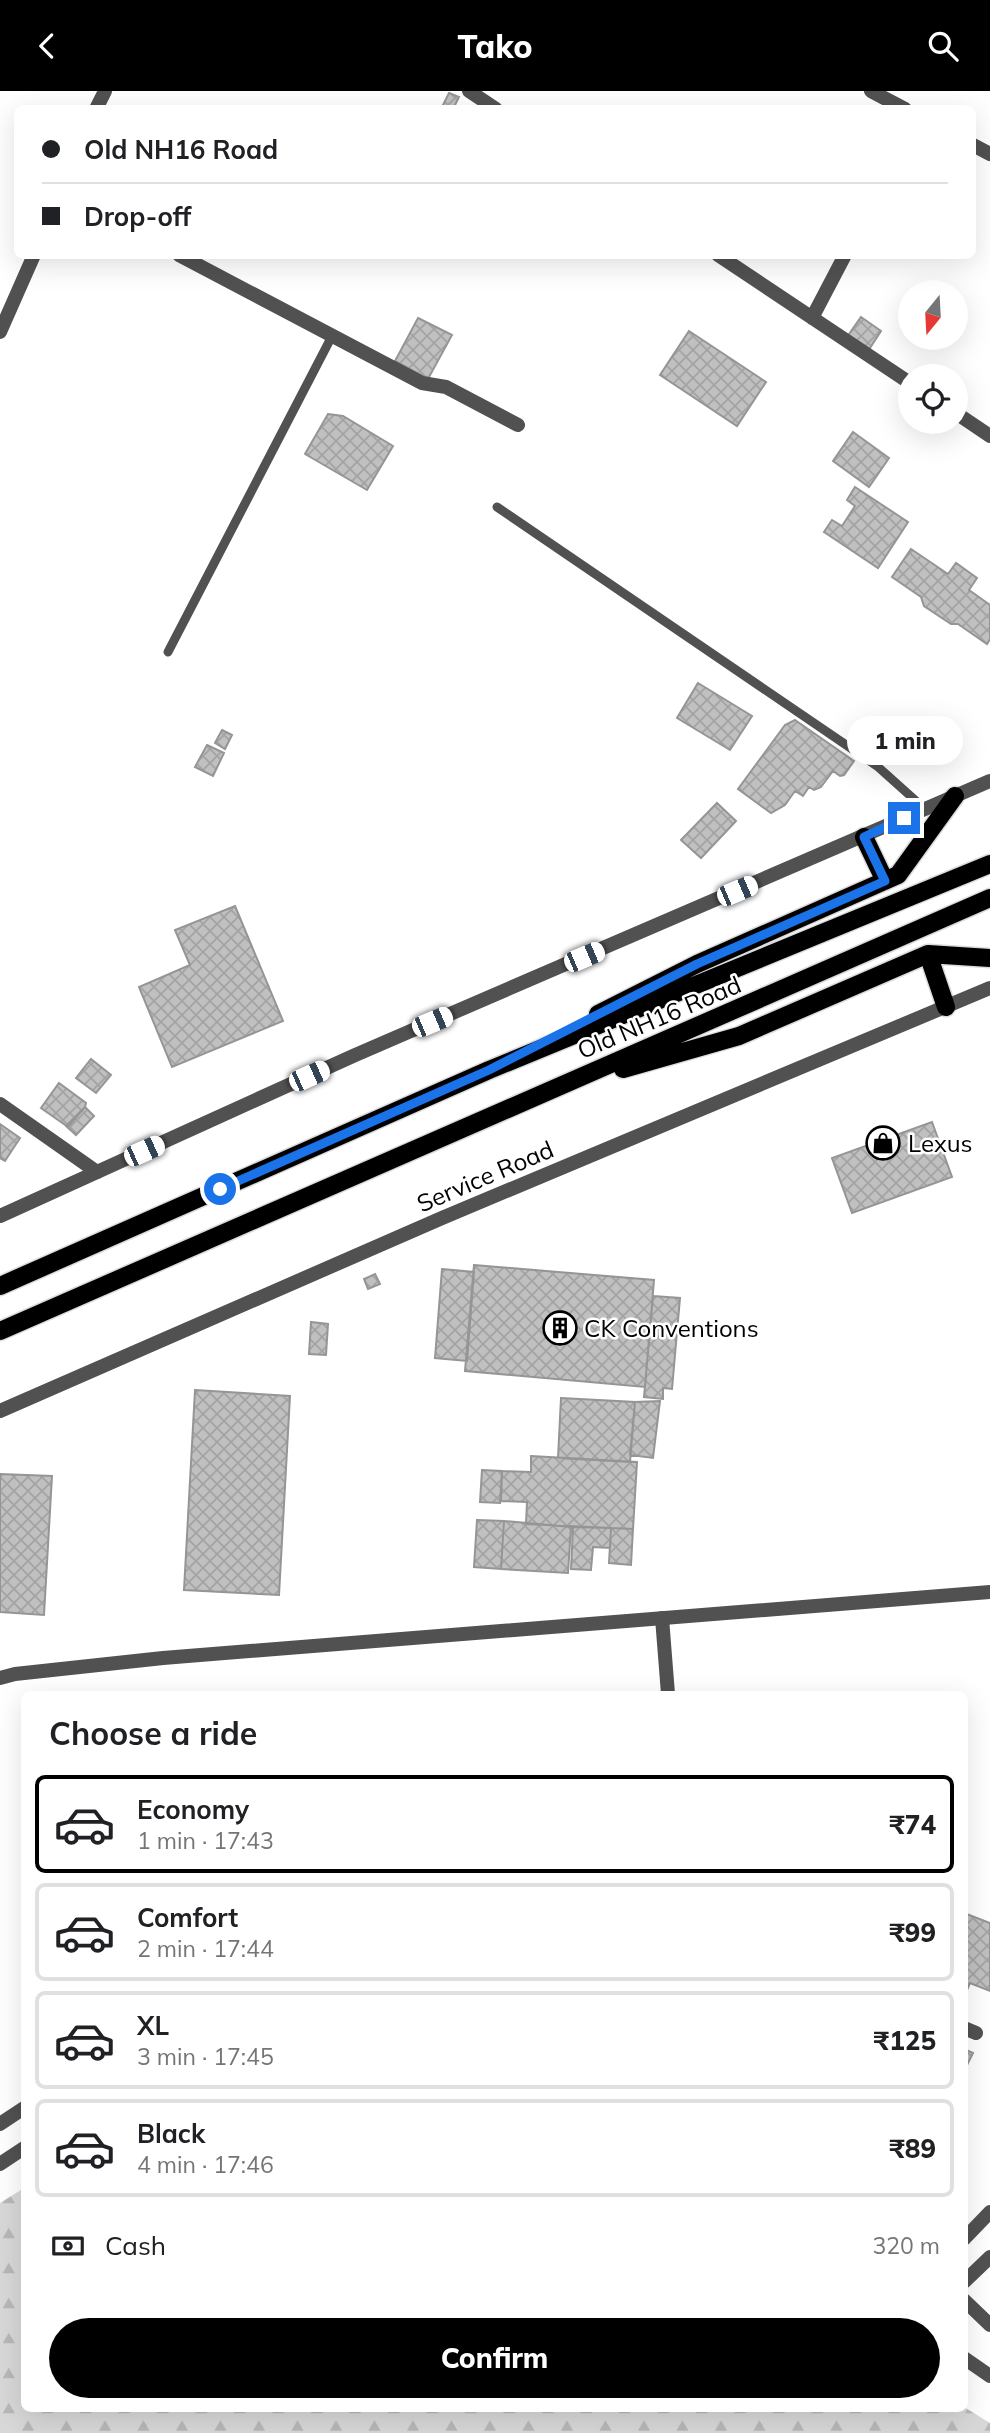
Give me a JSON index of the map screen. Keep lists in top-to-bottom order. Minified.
{"streets":{"main road":["Old NH16 Road"],"street":["Service Road"]},"places":{"shop":["Lexus"],"building":["CK Conventions"]},"north":"bottom","page":{"header":"Tako","banner":["Old NH16 Road","Drop-off"],"bubble":"1 min","heading":"Choose a ride","list":[{"name":"Economy","note":"1 min · 17:43","value":"₹74"},{"name":"Comfort","note":"2 min · 17:44","value":"₹99"},{"name":"XL","note":"3 min · 17:45","value":"₹125"},{"name":"Black","note":"4 min · 17:46","value":"₹89"}],"pay":["Cash","320 m"],"buttons":"Confirm"}}
